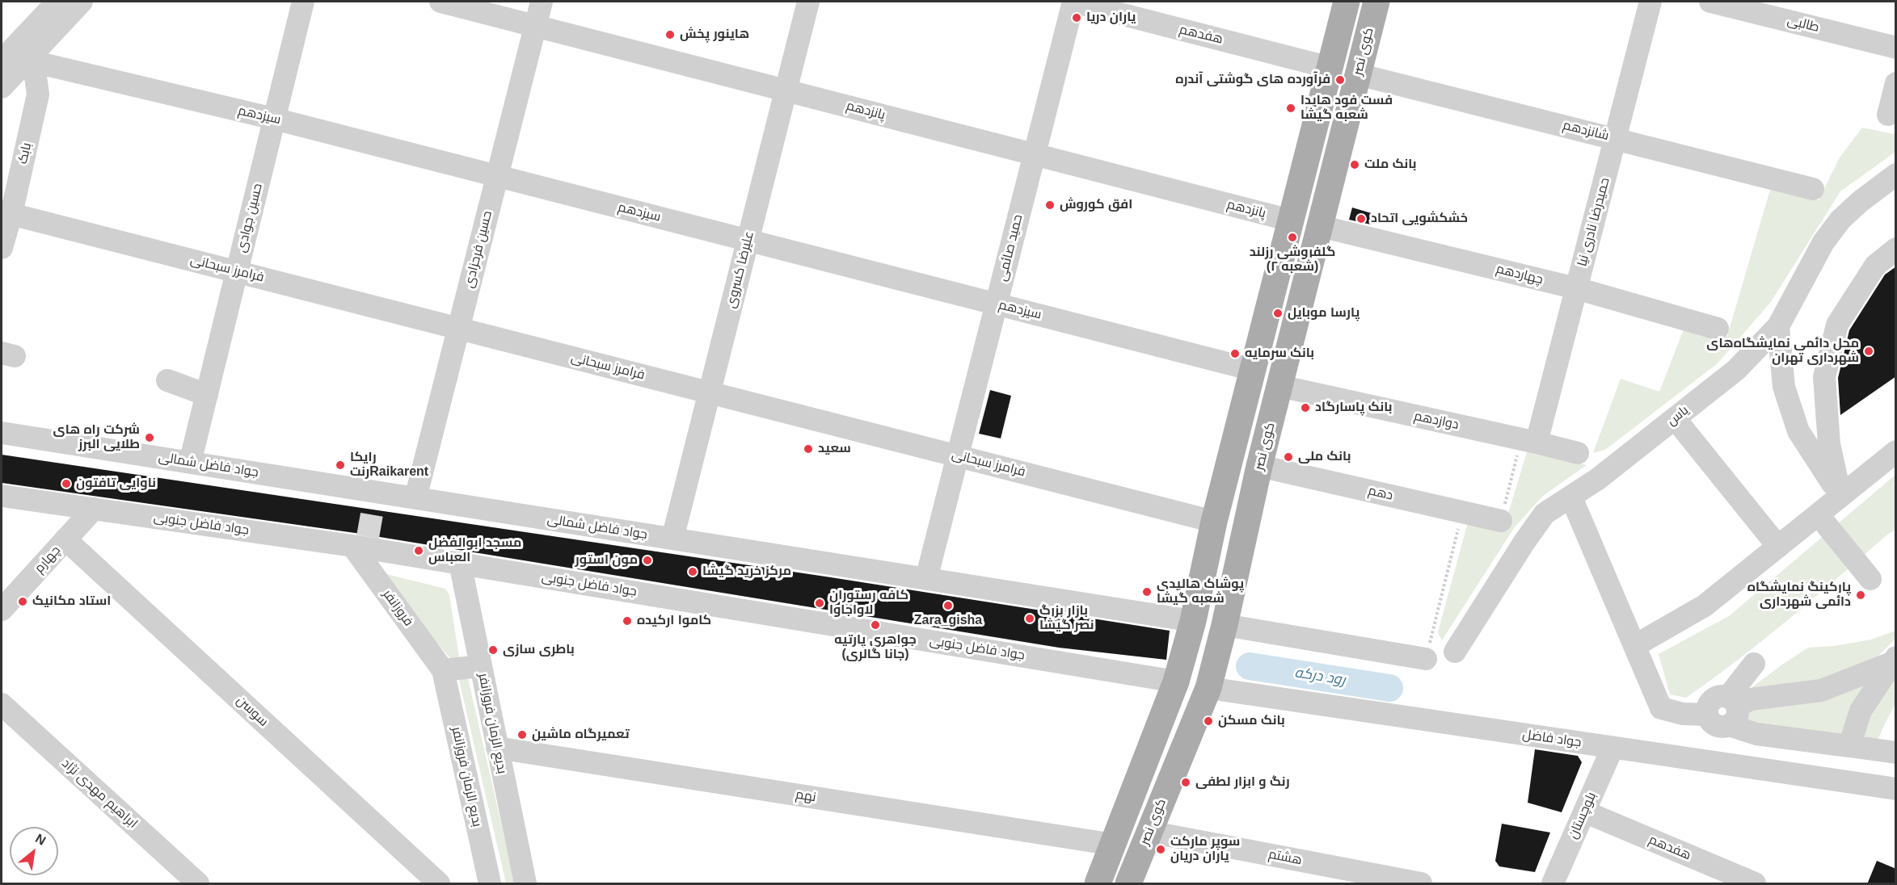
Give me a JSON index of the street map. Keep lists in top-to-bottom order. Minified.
{"streets":{"main road":["کوی نصر"],"street":["طالبی","هفدهم","پانزدهم","سیزدهم","شانزدهم","بابک","حسین جوادی","حمیدرضا نادری نیا","حمید صائمی","حسین فرحزادی","فرامرز سبحانی","علیرضا کسروی","چهاردهم","یاس","دوازدهم","جواد فاضل شمالی","دهم","جواد فاضل جنوبی","چهارم","فروزانفر","سوسن","بدیع‌ الزمان فروزانفر","جواد فاضل","بدیع الزمان فروزانفر","ابراهیم مهدی نژاد","نهم","بلوچستان","هشتم"]},"crossings":[["هفدهم","حمید صائمی"],["هفدهم","بلوچستان"],["کوی نصر","شانزدهم"],["کوی نصر","چهاردهم"],["کوی نصر","دوازدهم"],["کوی نصر","دهم"],["کوی نصر","جواد فاضل"],["کوی نصر","هشتم"],["پانزدهم","حمید صائمی"],["پانزدهم","حسین فرحزادی"],["پانزدهم","علیرضا کسروی"],["سیزدهم","بابک"],["سیزدهم","حسین جوادی"],["سیزدهم","حمید صائمی"],["سیزدهم","حسین فرحزادی"],["سیزدهم","علیرضا کسروی"],["شانزدهم","حمیدرضا نادری نیا"],["بابک","فرامرز سبحانی"],["حسین جوادی","فرامرز سبحانی"],["حسین جوادی","جواد فاضل شمالی"],["حمیدرضا نادری نیا","چهاردهم"],["حمیدرضا نادری نیا","دوازدهم"],["حمید صائمی","فرامرز سبحانی"],["حمید صائمی","جواد فاضل شمالی"],["حسین فرحزادی","فرامرز سبحانی"],["حسین فرحزادی","جواد فاضل شمالی"],["فرامرز سبحانی","علیرضا کسروی"],["علیرضا کسروی","جواد فاضل شمالی"],["جواد فاضل جنوبی","چهارم"],["جواد فاضل جنوبی","فروزانفر"],["جواد فاضل جنوبی","بدیع‌ الزمان فروزانفر"],["چهارم","سوسن"],["فروزانفر","بدیع الزمان فروزانفر"],["بدیع‌ الزمان فروزانفر","نهم"],["جواد فاضل","بلوچستان"]],"water":["رود درکه"],"places":["یاران دریا","هاينور پخش","فرآورده های گوشتی آندره","فست فود هایدا شعبه گیشا","بانک ملت","افق کوروش","خشکشویی اتحاد","گلفروشی رزلند (شعبه ۲)","پارسا موبایل","محل دائمی نمایشگاه‌های شهرداری تهران","بانک سرمایه","بانک پاسارگاد","شرکت راه های طلایی البرز","سعید","بانک ملی","رایکا رنتRaikarent","ناوایی تافتون","مسجد ابوالفضل العباس","مون استور","مرکز خرید گیشا","پوشاک هالیدی شعبه گیشا","پارکینگ نمایشگاه دائمی شهرداری","استاد مکانیک","کافه رستوران لاواجاوا","Zara_gisha","بازار بزرگ نصر گیشا","کاموا ارکیده","جواهری پارتیه (جانا گالری)","باطری سازی","بانک مسکن","تعمیرگاه ماشین","رنگ و ابزار لطفی","سوپر مارکت یاران دریان"],"north":"top right"}
